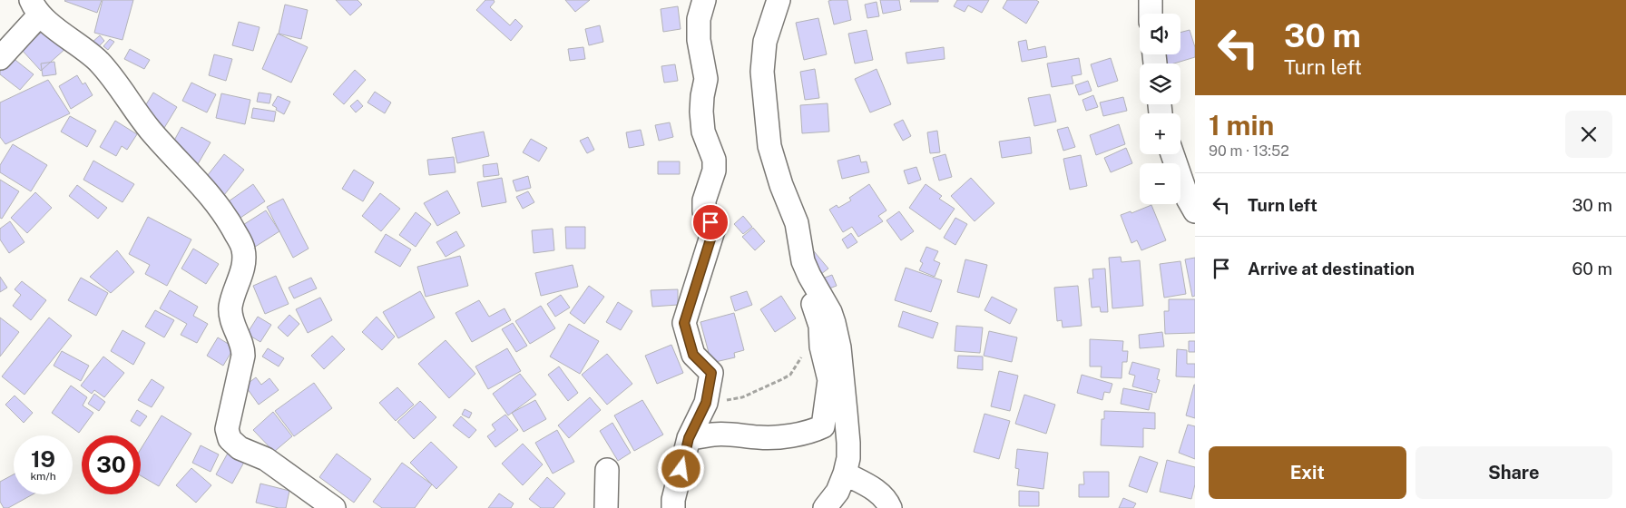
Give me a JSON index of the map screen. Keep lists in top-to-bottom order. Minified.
{"page":{"turn":["30 m","Turn left"],"map_buttons":["+","−"],"heading":["1 min","90 m · 13:52"],"list":[{"name":"Turn left","value":"30 m"},{"name":"Arrive at destination","value":"60 m"}],"speed":"19 km/h","limit":"30","buttons":["Exit","Share"]}}
